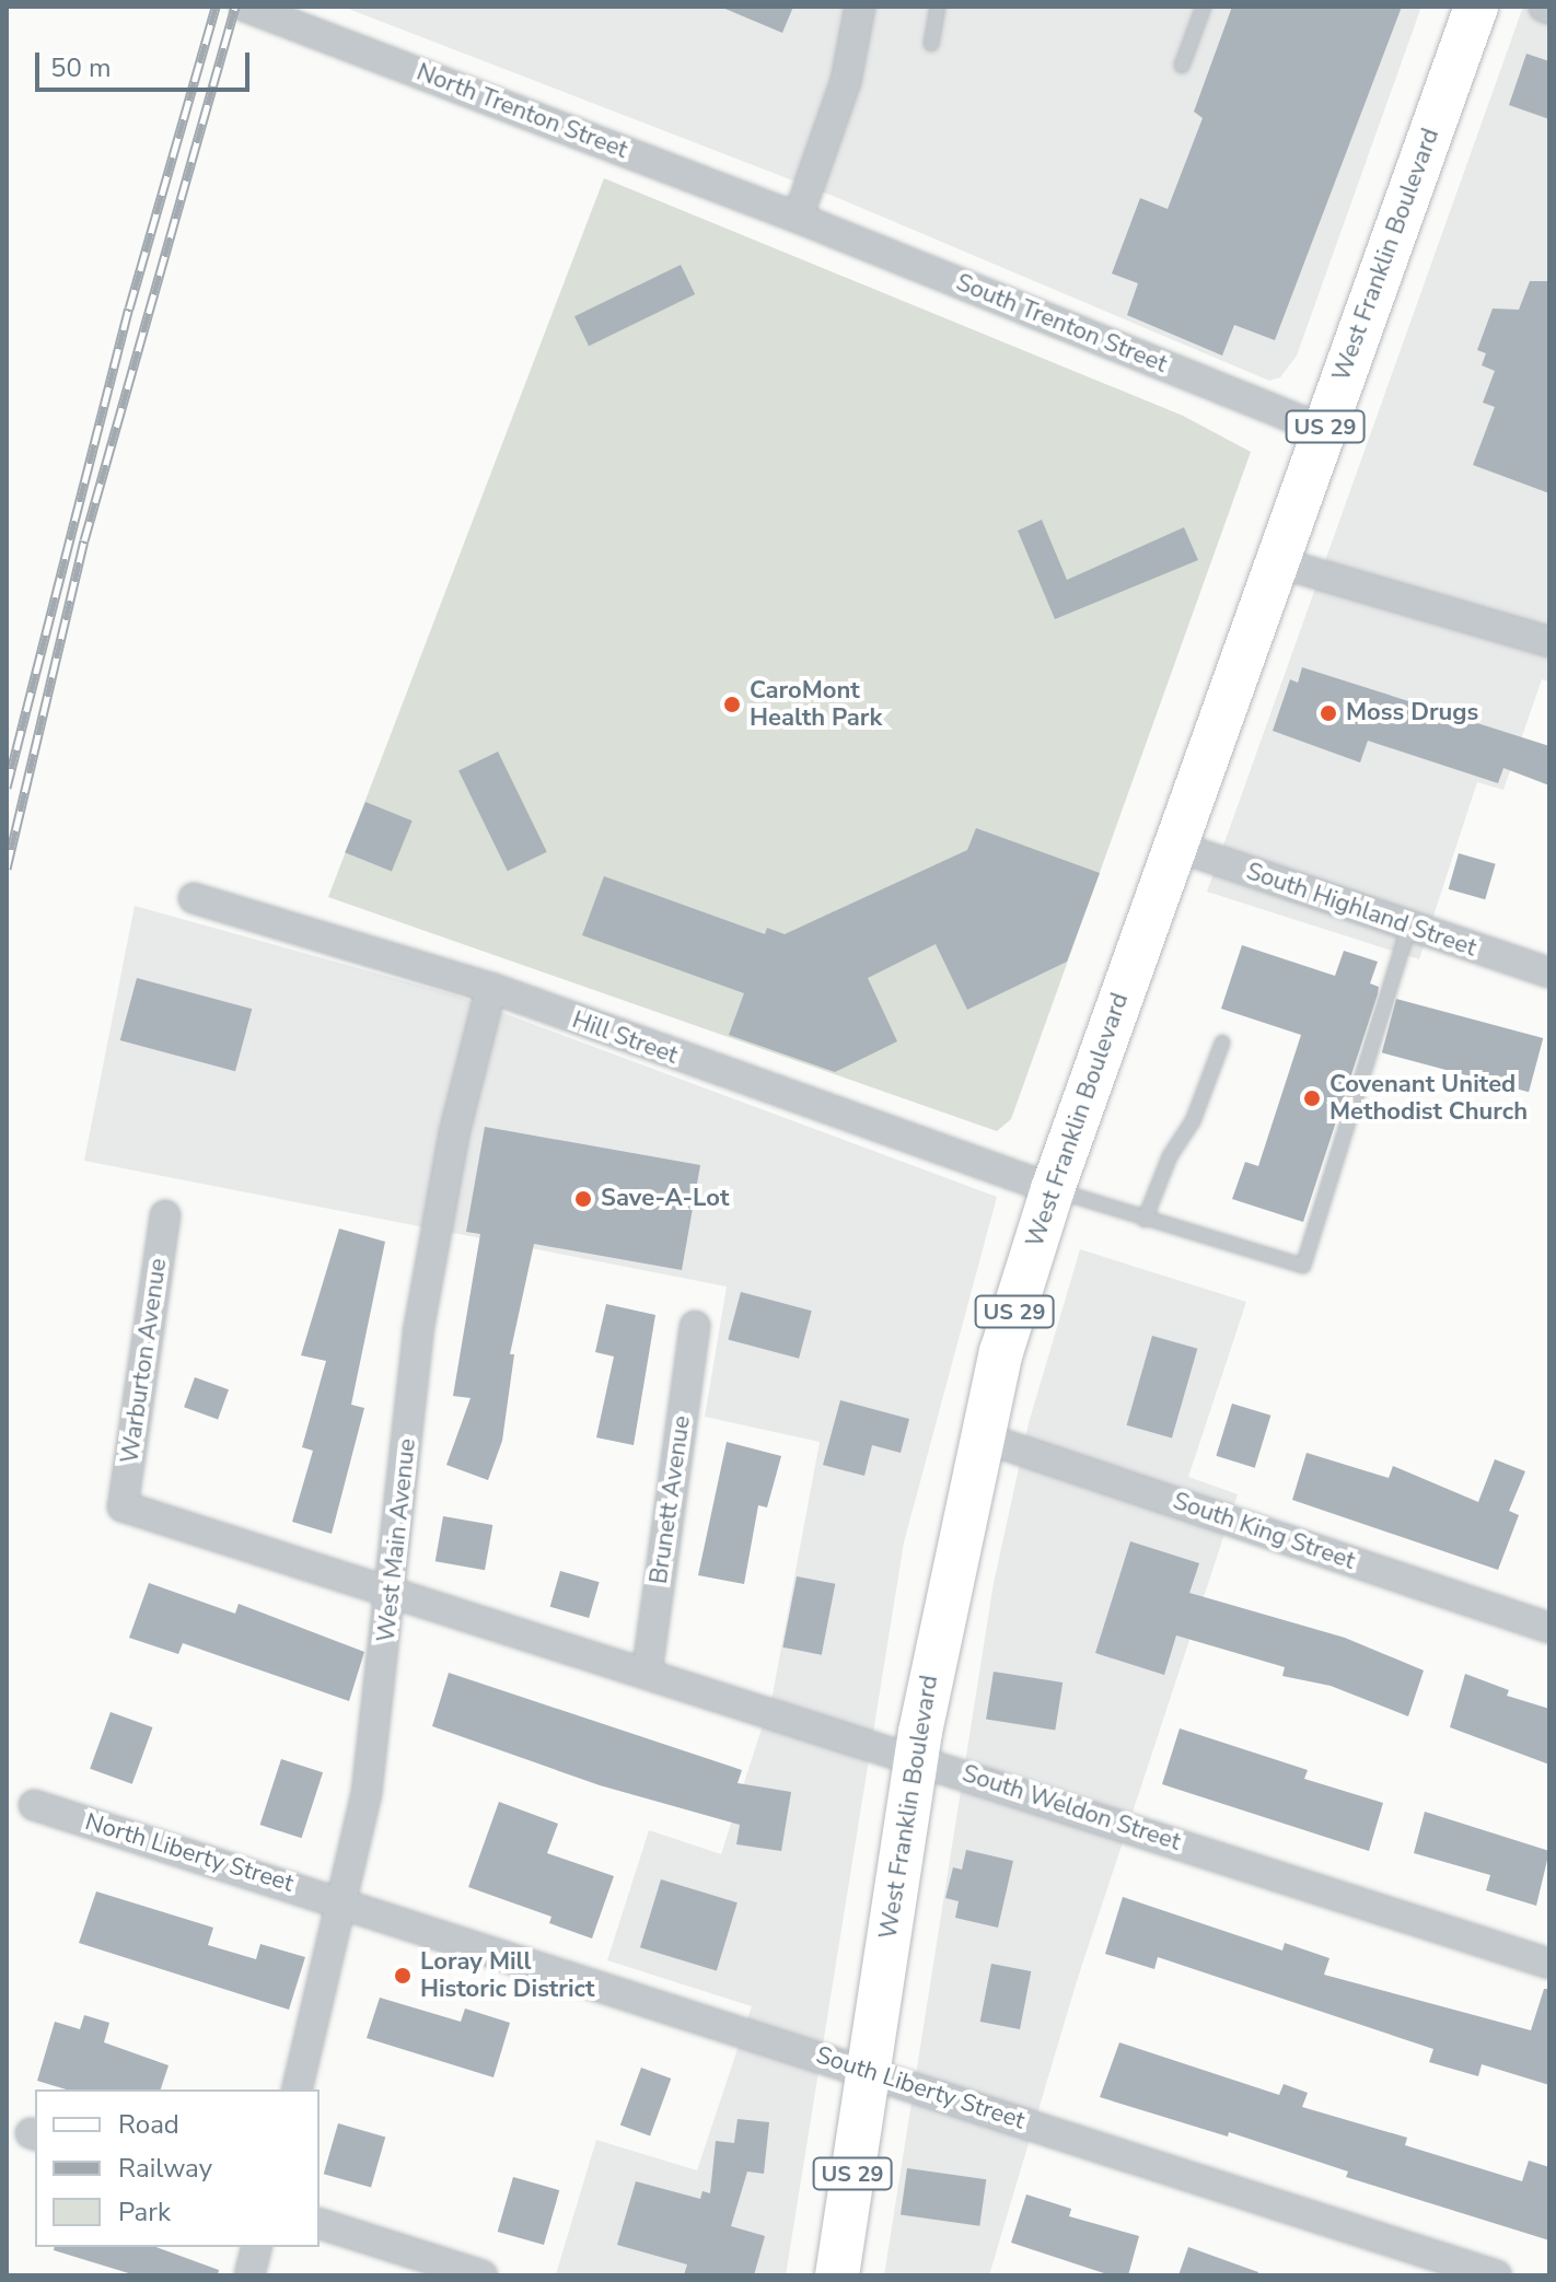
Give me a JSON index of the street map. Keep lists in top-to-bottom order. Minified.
{"streets":{"main road":["West Franklin Boulevard","US 29"],"street":["North Trenton Street","South Trenton Street","South Highland Street","Hill Street","Warburton Avenue","Brunett Avenue","South King Street","West Main Avenue","South Weldon Street","North Liberty Street","South Liberty Street"]},"crossings":[["North Trenton Street","South Trenton Street"],["West Franklin Boulevard","South Trenton Street"],["West Franklin Boulevard","South Highland Street"],["West Franklin Boulevard","Hill Street"],["West Franklin Boulevard","South King Street"],["West Franklin Boulevard","South Weldon Street"],["West Franklin Boulevard","South Liberty Street"],["Hill Street","West Main Avenue"],["Warburton Avenue","South Weldon Street"],["Brunett Avenue","South Weldon Street"],["West Main Avenue","South Weldon Street"],["West Main Avenue","North Liberty Street"],["West Main Avenue","South Liberty Street"],["North Liberty Street","South Liberty Street"]],"places":["CaroMont Health Park","Moss Drugs","Covenant United Methodist Church","Save-A-Lot","Loray Mill Historic District"],"legend":["Road","Railway","Park"],"scale_bar":"50 m"}
